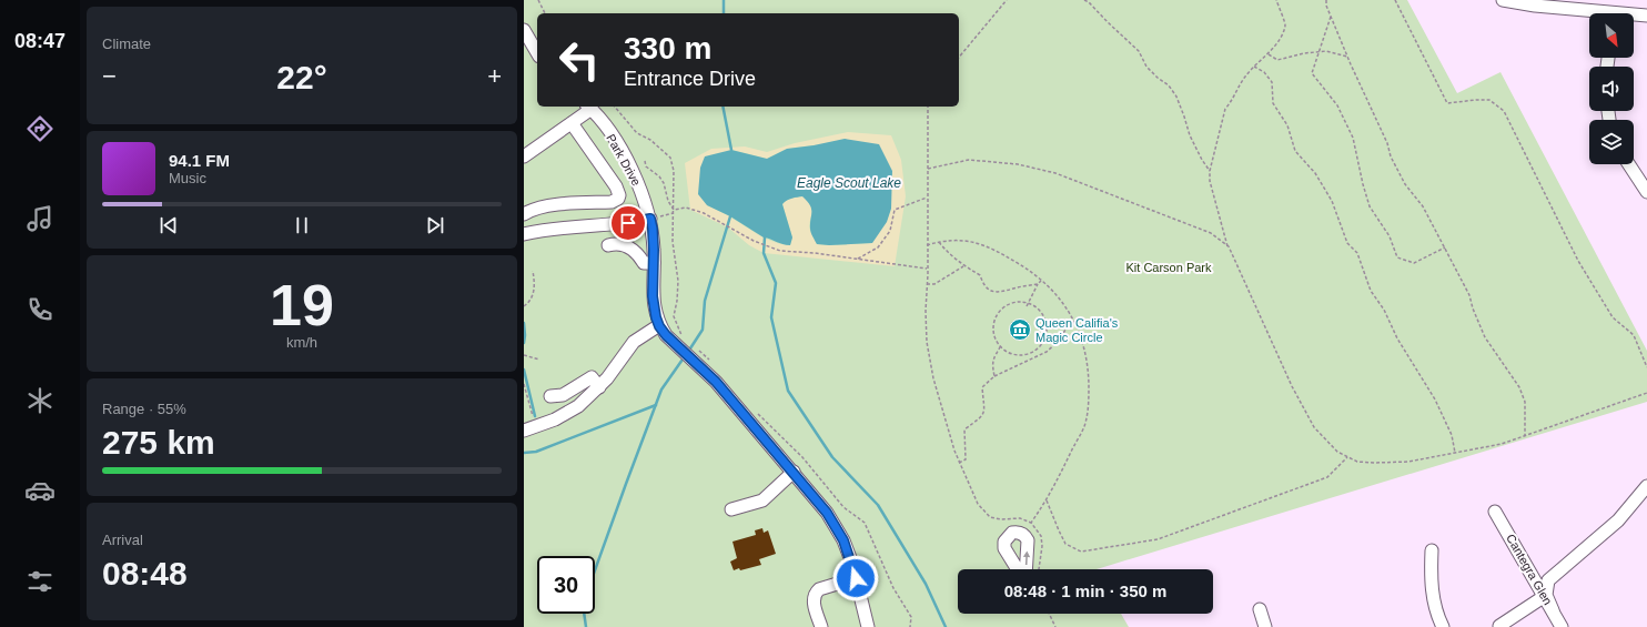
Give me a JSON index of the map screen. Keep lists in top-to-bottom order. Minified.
{"streets":{"street":["Park Drive","Cantegra Glen"]},"water":["Eagle Scout Lake"],"parks":["Kit Carson Park"],"places":{"museum":["Queen Califia's Magic Circle"]},"north":"bottom right","page":{"tabs":"08:47","tile":["Climate",["19","km/h"],["Range · 55%","275 km"],["Arrival","08:48"]],"turn":["330 m","Entrance Drive"],"heat":["−","22°","+"],"song":["94.1 FM","Music"],"limit":"30","trip":"08:48 · 1 min · 350 m"}}
